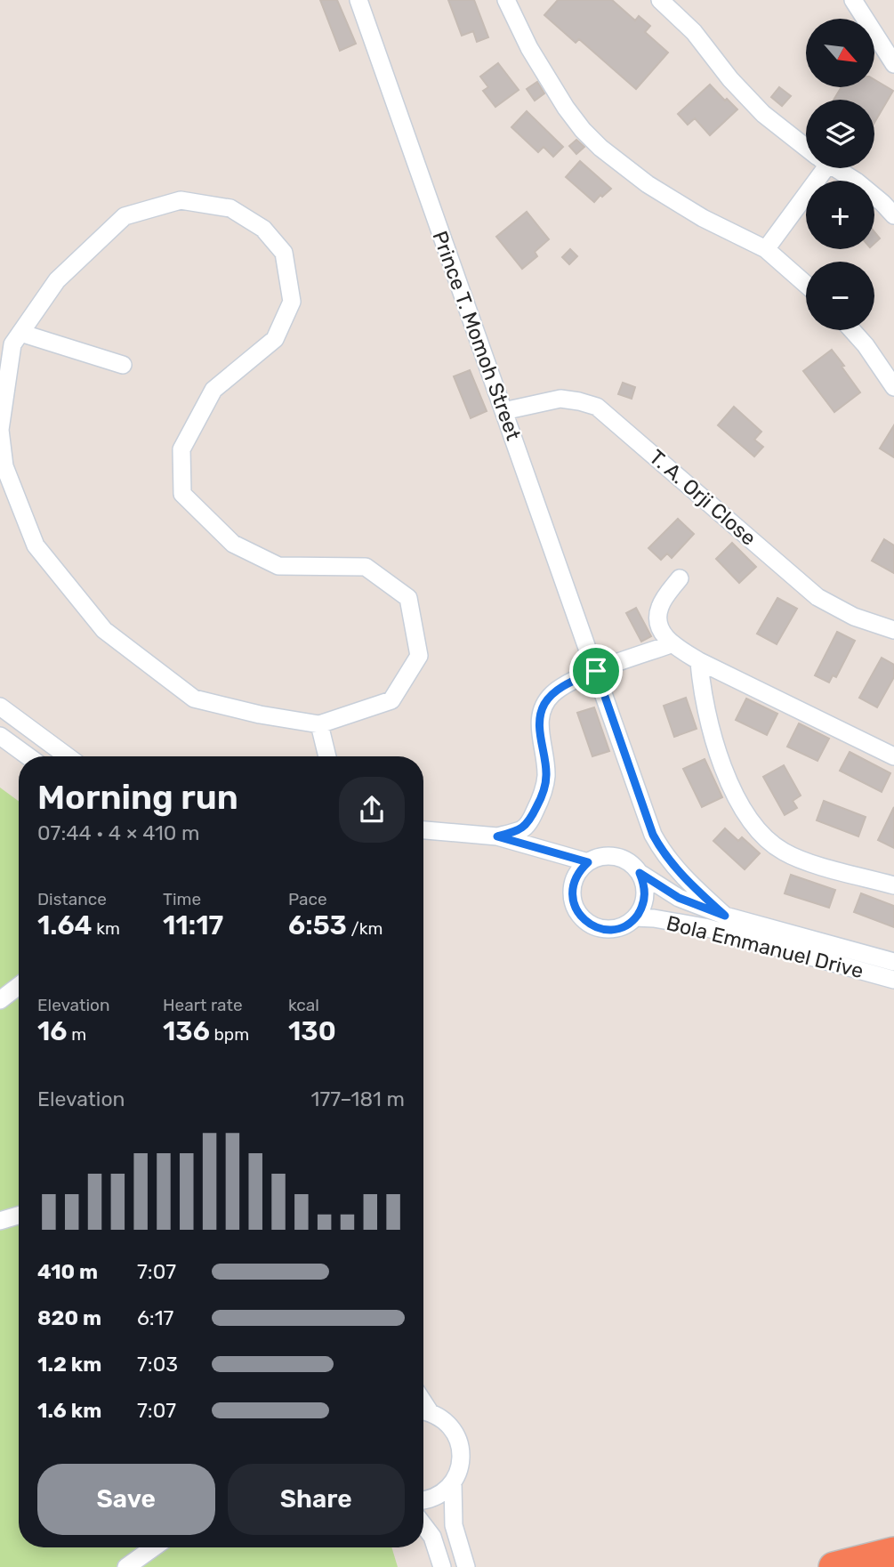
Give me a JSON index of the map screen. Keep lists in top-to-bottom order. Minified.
{"streets":{"street":["Prince T. Momoh Street","T. A. Orji Close","Bola Emmanuel Drive"]},"crossings":[["Prince T. Momoh Street","T. A. Orji Close"],["Prince T. Momoh Street","Bola Emmanuel Drive"]],"north":"bottom right","page":{"map_buttons":["+","−"],"heading":["Morning run","07:44 · 4 × 410 m"],"stats":[["Distance","1.64 km"],["Time","11:17"],["Pace","6:53 /km"],["Elevation","16 m"],["Heart rate","136 bpm"],["kcal","130"]],"chart":["Elevation","177–181 m"],"list":[{"name":"410 m","note":"7:07"},{"name":"820 m","note":"6:17"},{"name":"1.2 km","note":"7:03"},{"name":"1.6 km","note":"7:07"}],"buttons":["Save","Share"]}}
